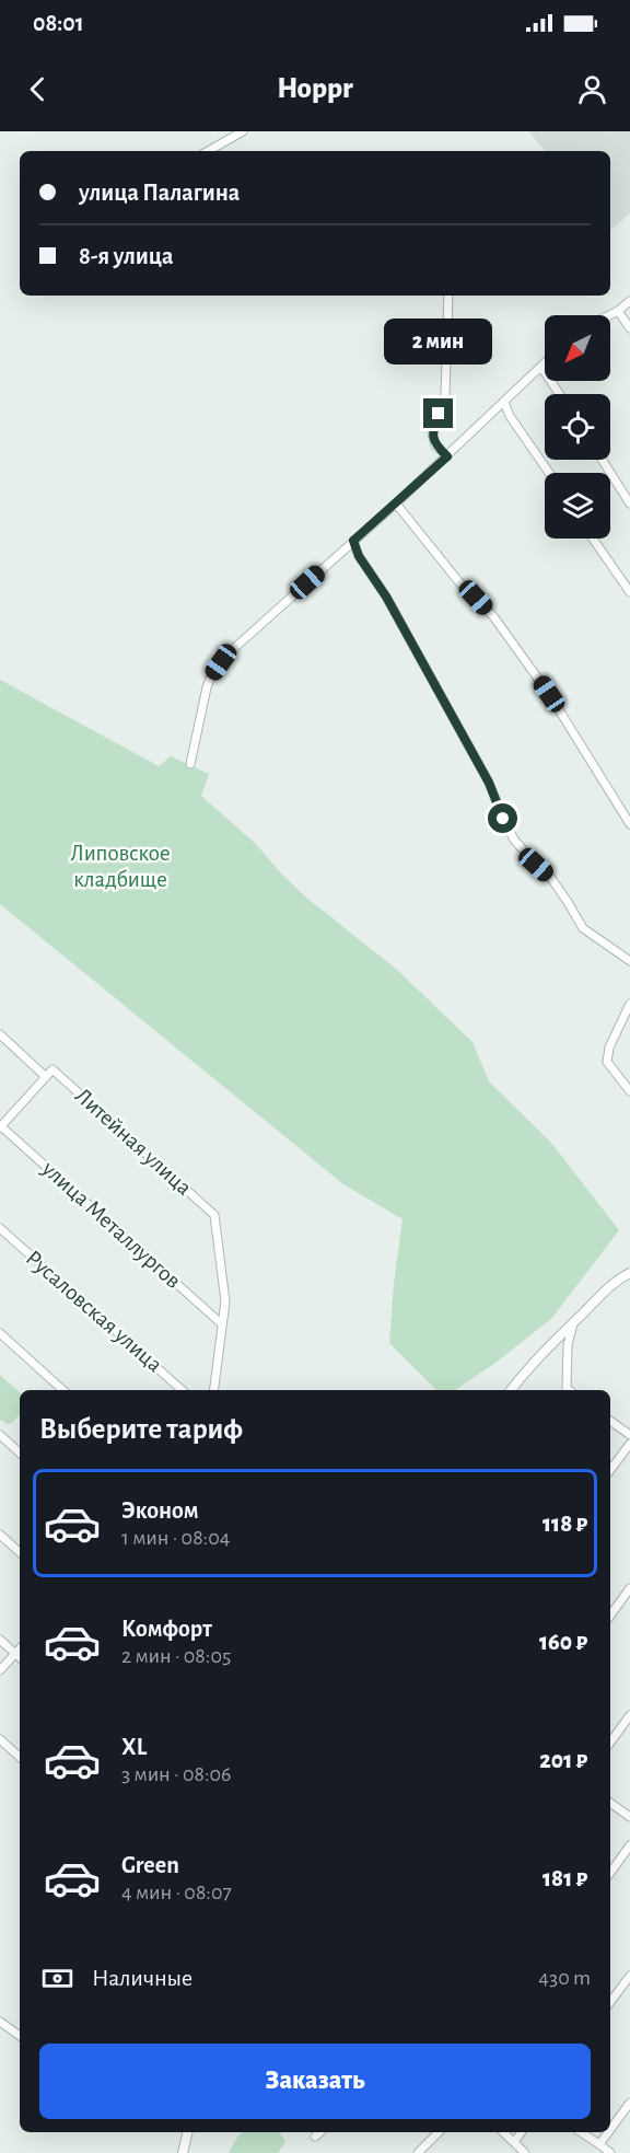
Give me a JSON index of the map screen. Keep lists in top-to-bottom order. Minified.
{"streets":{"street":["Литейная улица","улица Металлургов","Русаловская улица"]},"crossings":[["Литейная улица","улица Металлургов"]],"parks":["Липовское кладбище"],"north":"bottom left","page":{"status":"08:01","header":"Hoppr","banner":["улица Палагина","8-я улица"],"bubble":"2 мин","heading":"Выберите тариф","list":[{"name":"Эконом","note":"1 мин · 08:04","value":"118 ₽"},{"name":"Комфорт","note":"2 мин · 08:05","value":"160 ₽"},{"name":"XL","note":"3 мин · 08:06","value":"201 ₽"},{"name":"Green","note":"4 мин · 08:07","value":"181 ₽"}],"pay":["Наличные","430 m"],"buttons":"Заказать"}}
